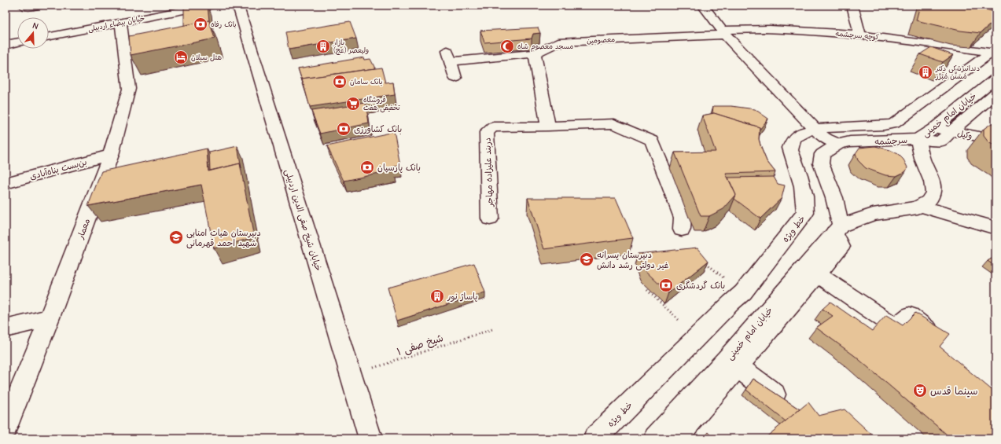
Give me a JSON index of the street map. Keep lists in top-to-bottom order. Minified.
{"streets":{"street":["خیابان بیضاء اردبیلی","کوچه سرچشمه","معصومین","خیابان امام خمینی","وکیل","سرچشمه","بن‌بست پناه‌آبادی","دربند علیزاده مهاجر","خیابان شیخ صفی الدین اردبیلی","معمار","خط ویژه"],"path":["شیخ صفی ۱"]},"crossings":[["خیابان بیضاء اردبیلی","معمار"],["کوچه سرچشمه","معصومین"],["کوچه سرچشمه","خط ویژه"],["خیابان امام خمینی","وکیل"],["خیابان امام خمینی","سرچشمه"],["بن‌بست پناه‌آبادی","معمار"],["خیابان شیخ صفی الدین اردبیلی","شیخ صفی ۱"]],"places":{"bank":["بانک رفاه","بانک سامان","بانک کشاورزی","بانک پارسیان","بانک گردشگری"],"building":["بازار ولیعصر (عج)","دندانپزشکی دکتر مُسَنِّن مُبَرِّز","پاساژ نور"],"mosque":["مسجد معصوم شاه"],"hotel":["هتل سبلان"],"supermarket":["فروشگاه تخفیفی هفت"],"school or university":["دبیرستان هیات امنایی شهید احمد قهرمانی","دبیرستان پسرانه غیر دولتی رشد دانش"],"theatre":["سینما قدس"]},"north":"top"}
